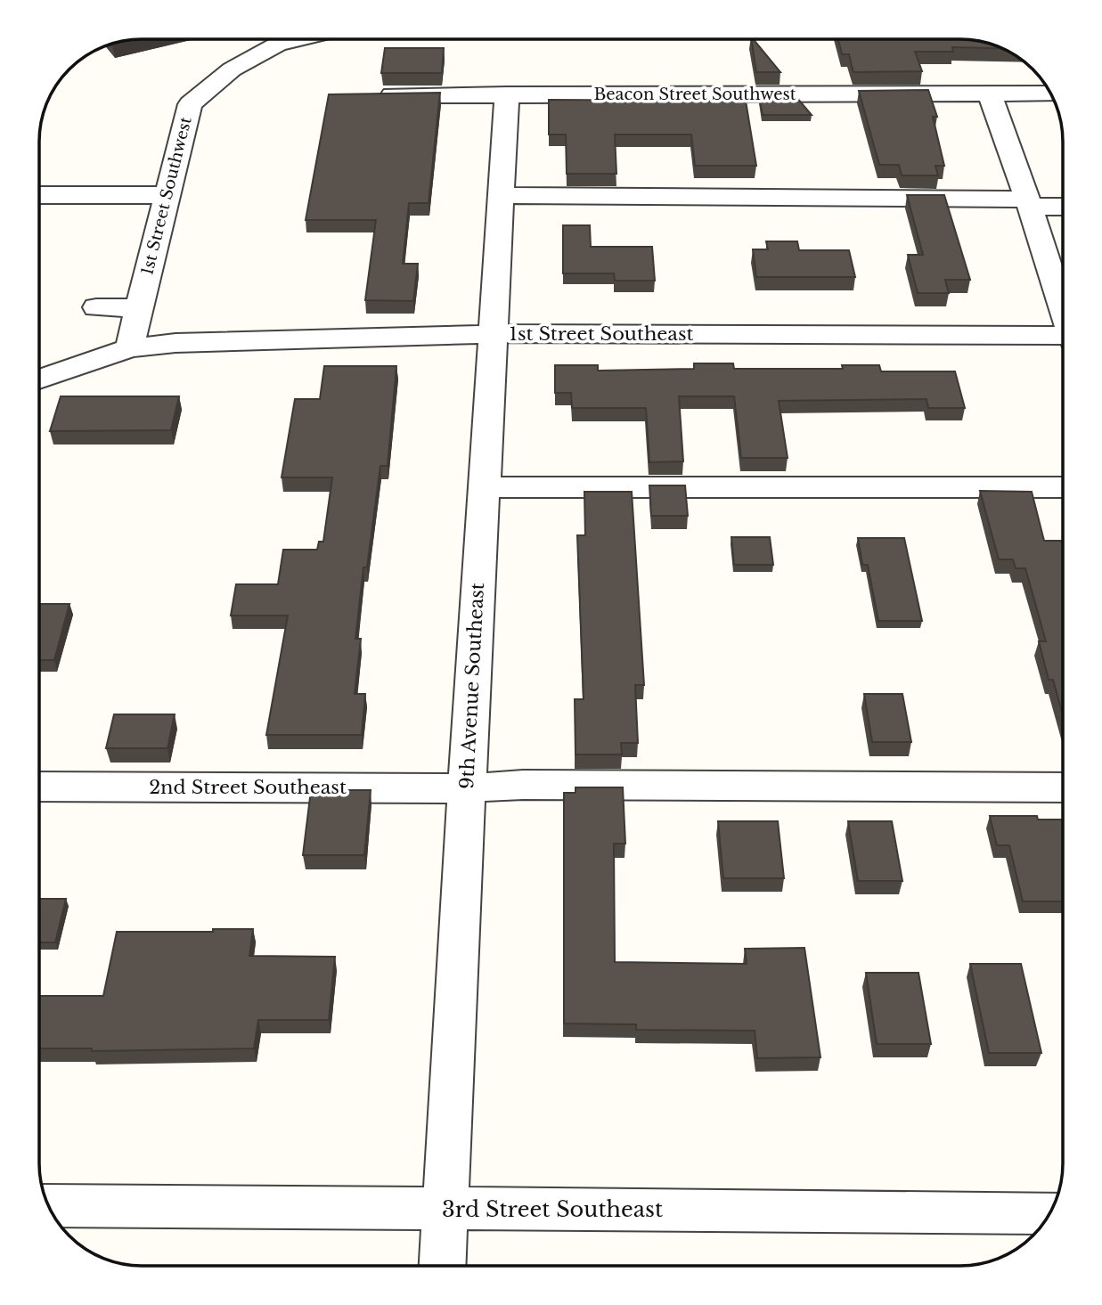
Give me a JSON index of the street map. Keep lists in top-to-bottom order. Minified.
{"streets":{"street":["Beacon Street Southwest","1st Street Southwest","1st Street Southeast","9th Avenue Southeast","2nd Street Southeast","3rd Street Southeast"]},"crossings":[["Beacon Street Southwest","9th Avenue Southeast"],["1st Street Southwest","1st Street Southeast"],["1st Street Southeast","9th Avenue Southeast"],["9th Avenue Southeast","2nd Street Southeast"],["9th Avenue Southeast","3rd Street Southeast"]]}
